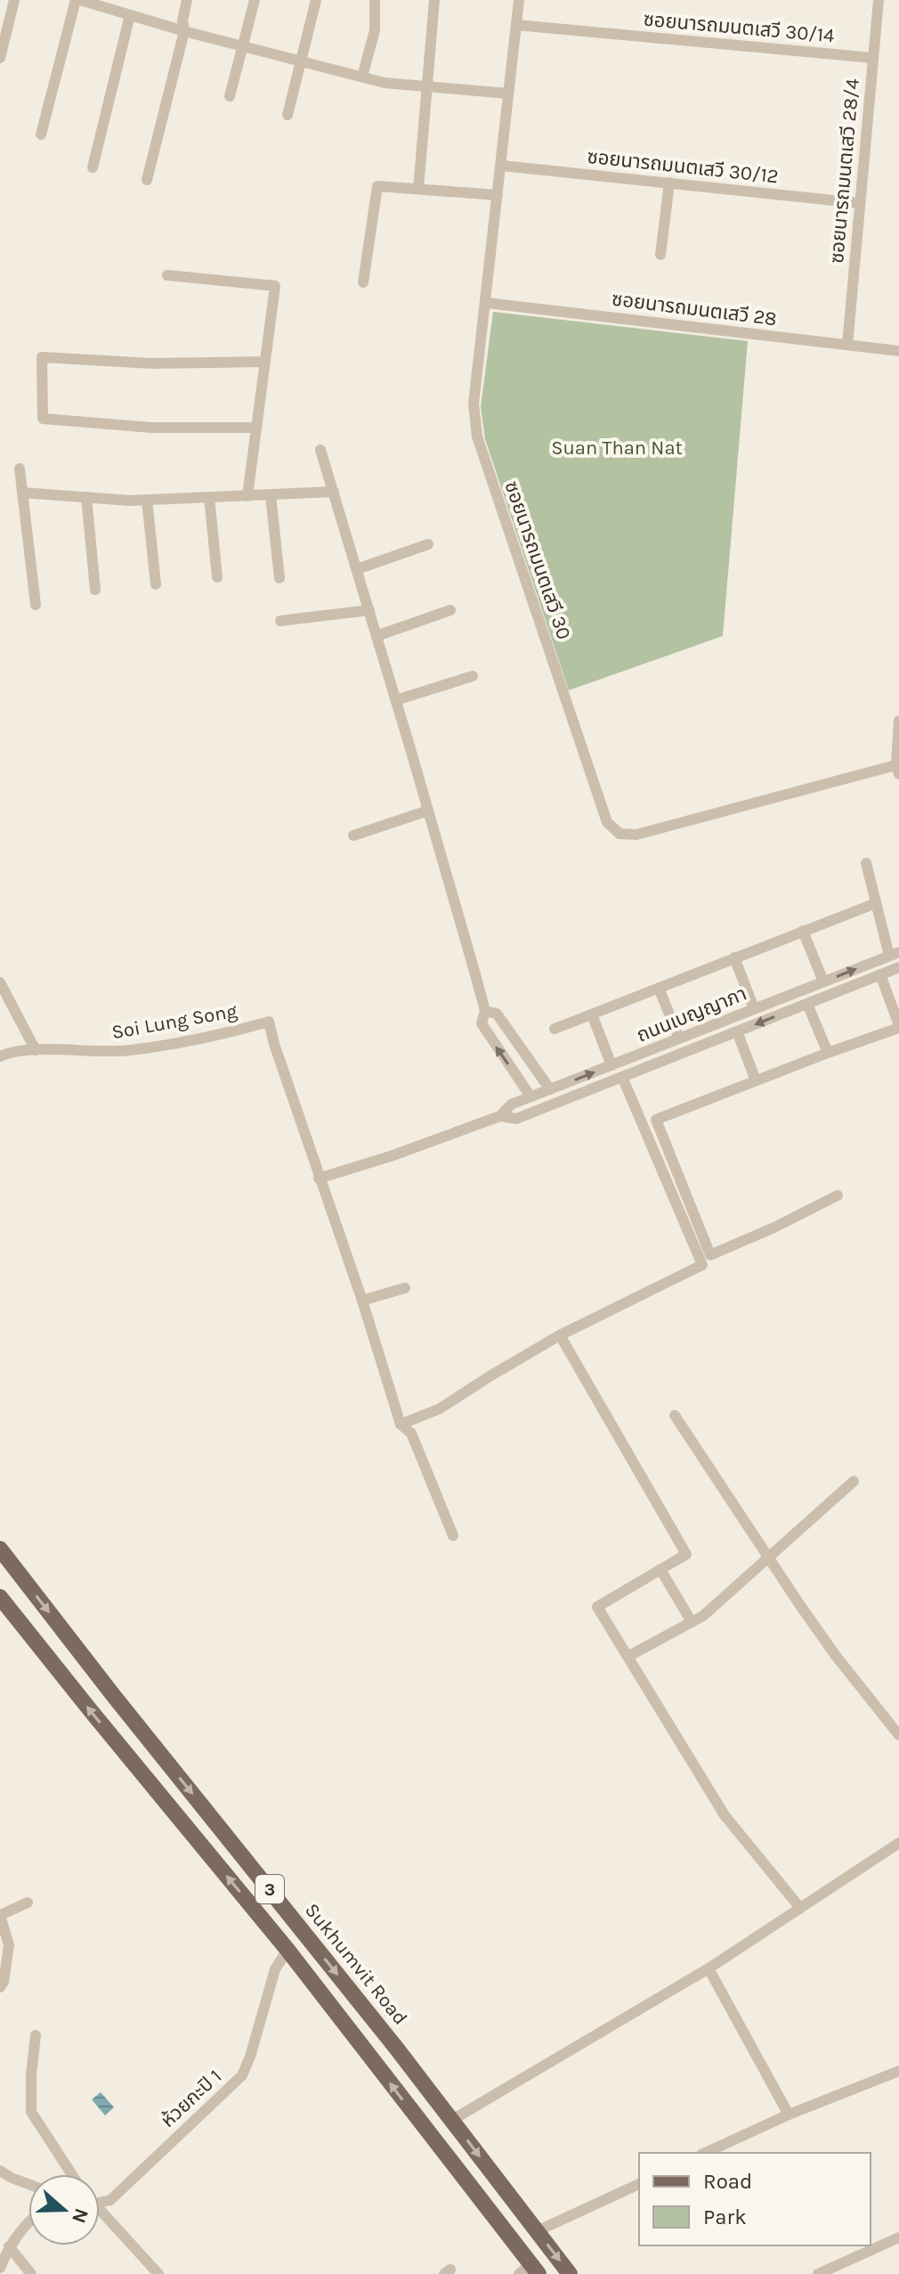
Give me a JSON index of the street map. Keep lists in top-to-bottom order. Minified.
{"streets":{"main road":["3","Sukhumvit Road"],"street":["ซอยนารถมนตเสวี 30/14","ซอยนารถมนตเสวี 30/12","ซอยนารถมนตเสวี 28/4","ซอยนารถมนตเสวี 28","ซอยนารถมนตเสวี 30","ถนนเบญญาภา","Soi Lung Song","ห้วยกะปิ 1"]},"crossings":[["ซอยนารถมนตเสวี 30/14","ซอยนารถมนตเสวี 28/4"],["ซอยนารถมนตเสวี 30/14","ซอยนารถมนตเสวี 30"],["ซอยนารถมนตเสวี 30/12","ซอยนารถมนตเสวี 28/4"],["ซอยนารถมนตเสวี 30/12","ซอยนารถมนตเสวี 30"],["ซอยนารถมนตเสวี 28/4","ซอยนารถมนตเสวี 28"],["ซอยนารถมนตเสวี 28","ซอยนารถมนตเสวี 30"],["ถนนเบญญาภา","Soi Lung Song"],["3","ห้วยกะปิ 1"]],"parks":["Suan Than Nat"],"legend":["Road","Park"],"north":"right"}
